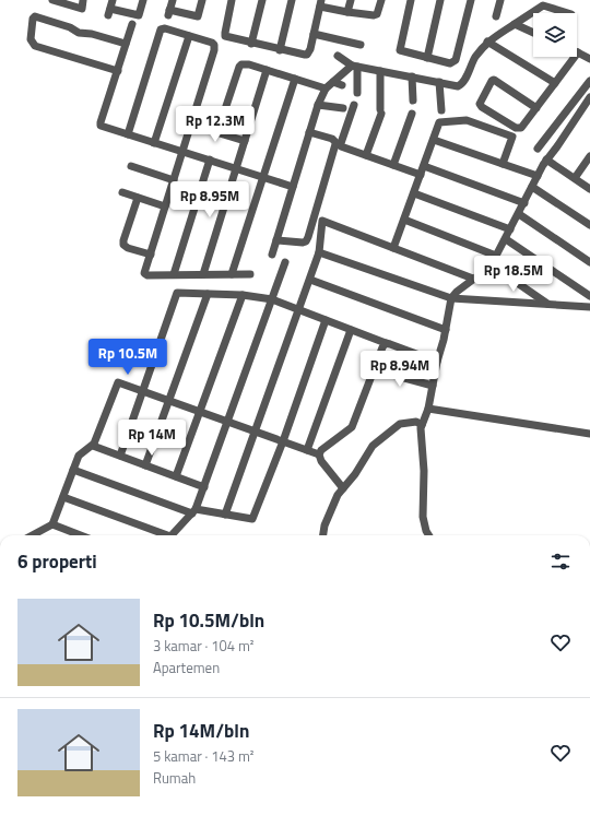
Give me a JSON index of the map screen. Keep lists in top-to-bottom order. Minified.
{"page":{"price":["Rp 12.3M","Rp 8.95M","Rp 18.5M","Rp 10.5M","Rp 8.94M","Rp 14M"],"heading":"6 properti","list":[{"name":"Rp 10.5M/bln","note":"3 kamar · 104 m² · Apartemen"},{"name":"Rp 14M/bln","note":"5 kamar · 143 m² · Rumah"}]}}
